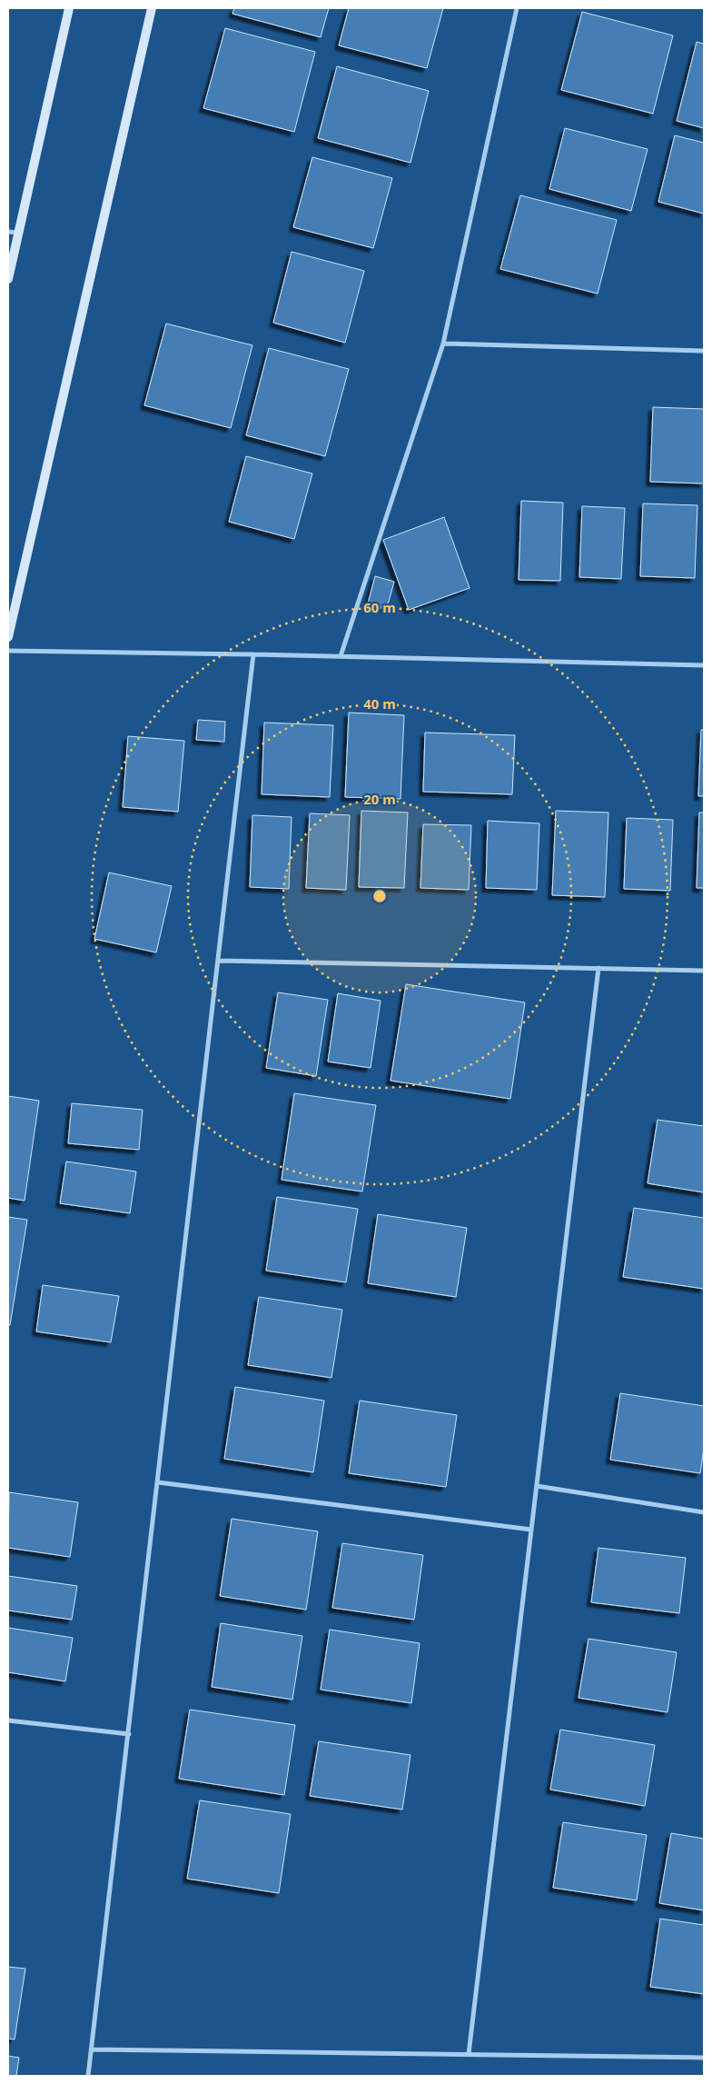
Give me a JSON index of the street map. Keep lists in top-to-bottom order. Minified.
{"rings":["60 m","40 m","20 m"]}
